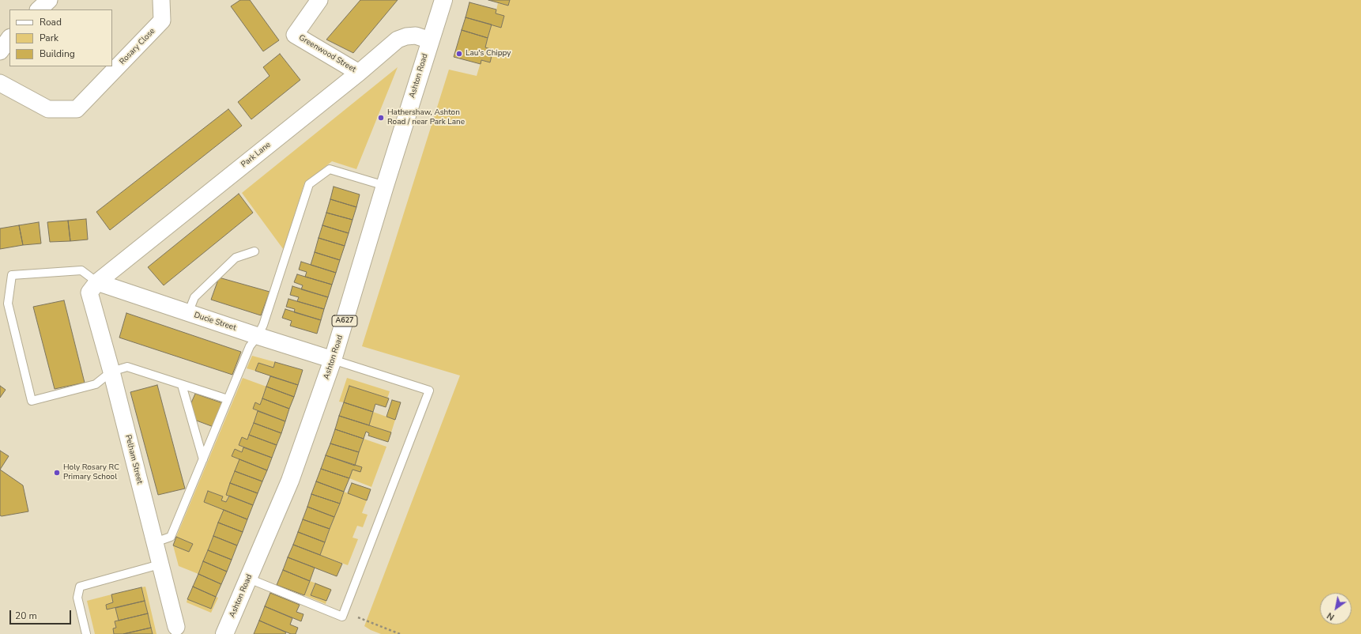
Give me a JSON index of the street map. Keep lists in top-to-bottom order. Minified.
{"streets":{"highway":["Ashton Road","A627"],"street":["Rosary Close","Greenwood Street","Park Lane","Ducie Street","Pelham Street"]},"crossings":[["Greenwood Street","Park Lane"],["Ashton Road","Park Lane"],["Ashton Road","Ducie Street"],["Park Lane","Ducie Street"],["Park Lane","Pelham Street"],["Ducie Street","Pelham Street"]],"places":["Lau's Chippy","Hathershaw, Ashton Road / near Park Lane","Holy Rosary RC Primary School"],"legend":["Road","Park","Building"],"scale_bar":"20 m","north":"bottom left"}
